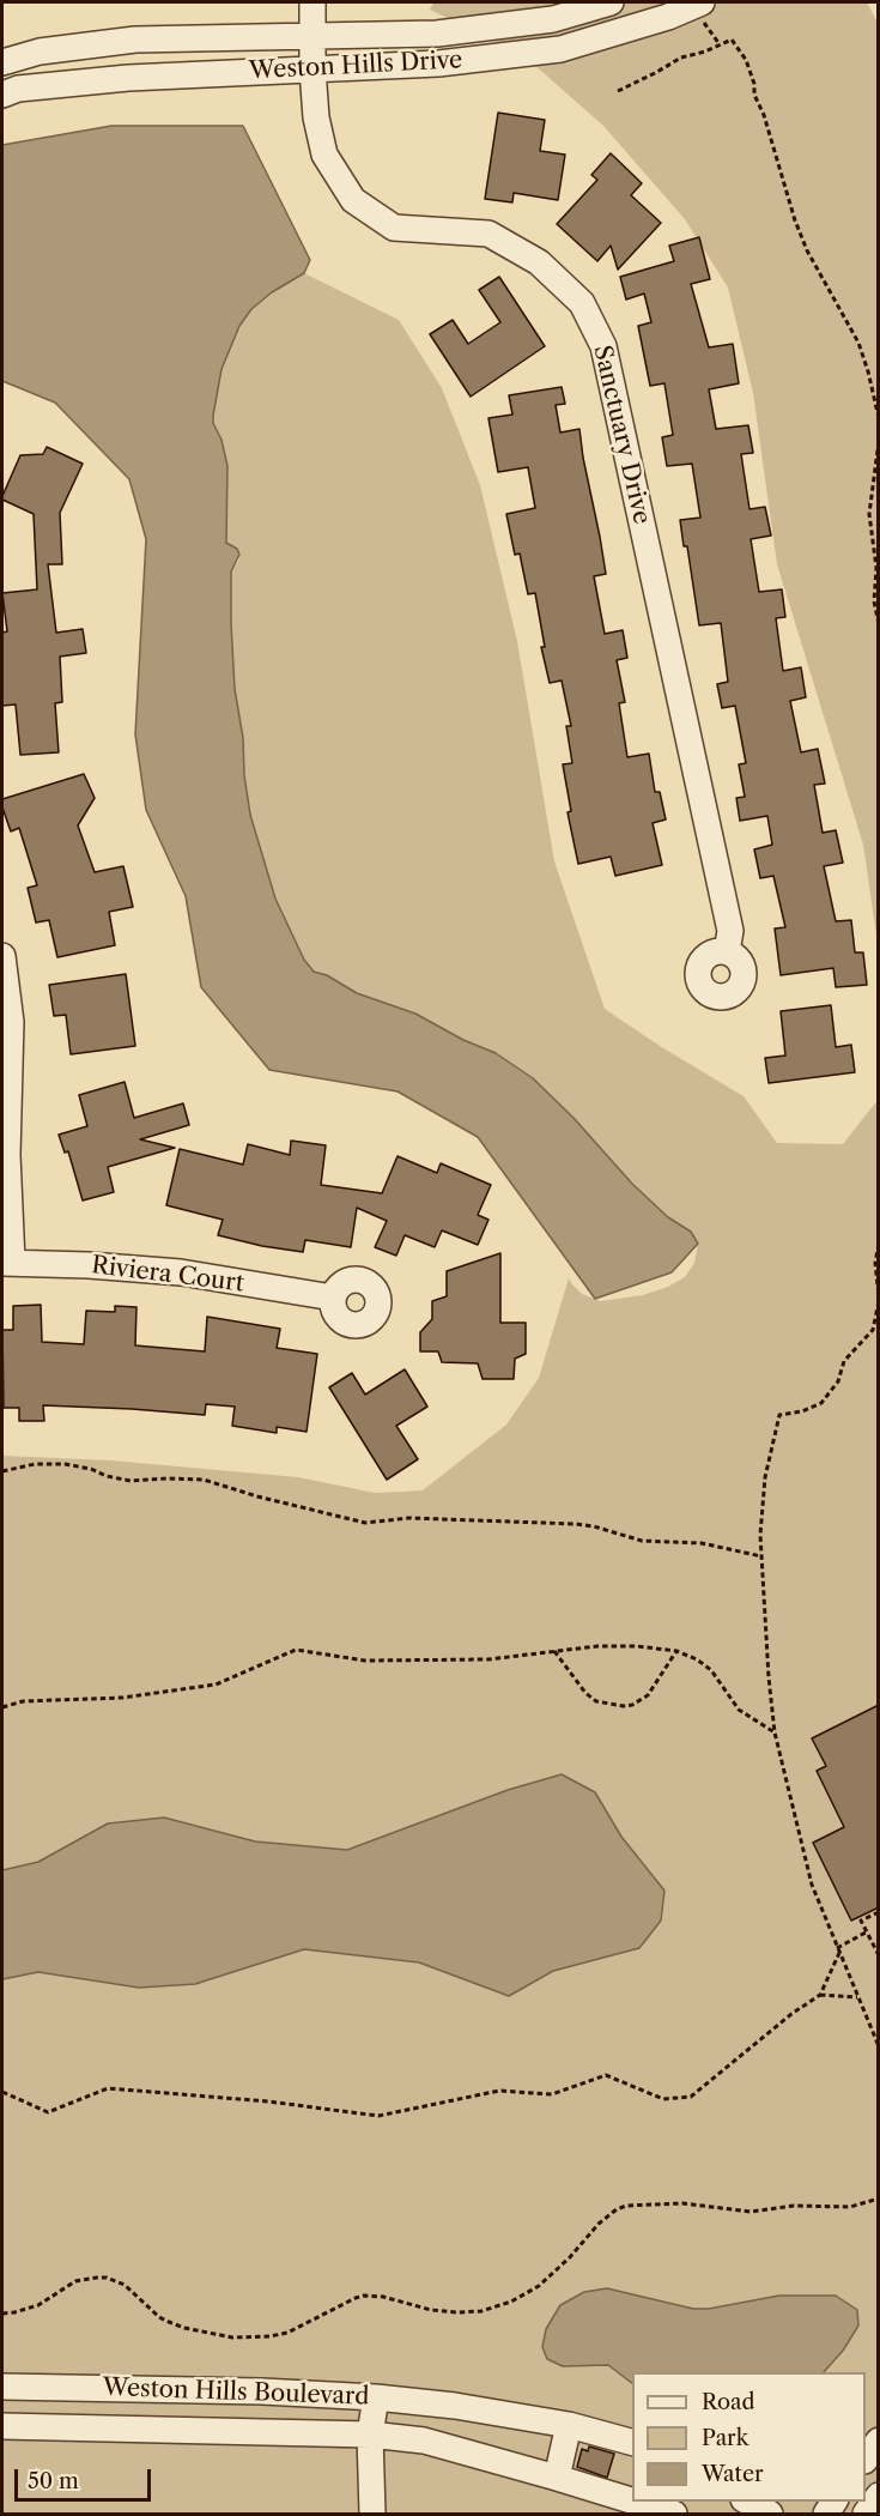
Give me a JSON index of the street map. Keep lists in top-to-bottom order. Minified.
{"streets":{"street":["Weston Hills Drive","Sanctuary Drive","Riviera Court","Weston Hills Boulevard"]},"crossings":[["Weston Hills Drive","Sanctuary Drive"]],"legend":["Road","Park","Water"],"scale_bar":"50 m"}
